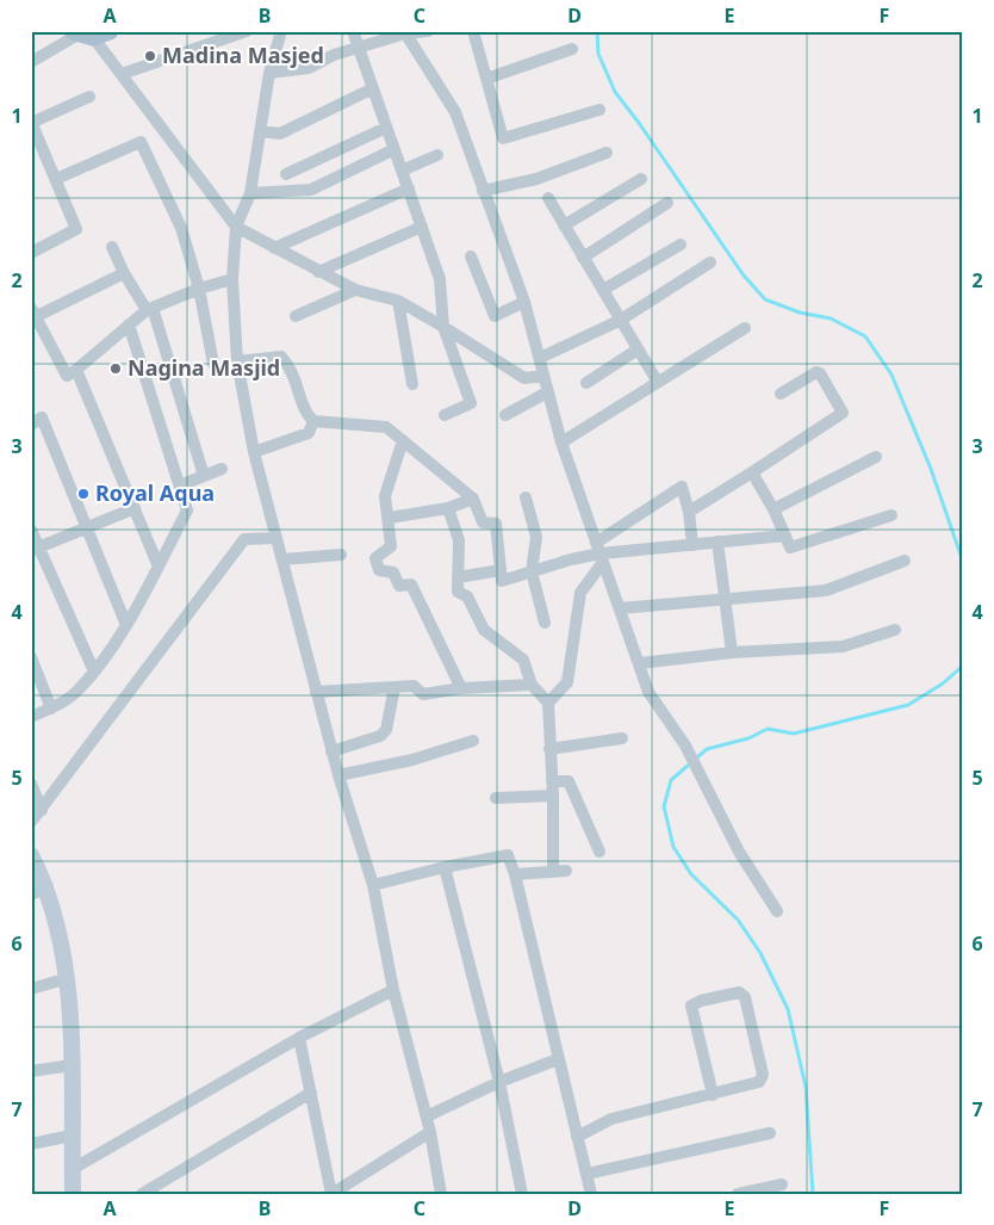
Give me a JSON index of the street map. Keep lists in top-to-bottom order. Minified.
{"places":["Madina Masjed","Nagina Masjid","Royal Aqua"],"grid":{"columns":["A","B","C","D","E","F"],"rows":["1","2","3","4","5","6","7"]}}
